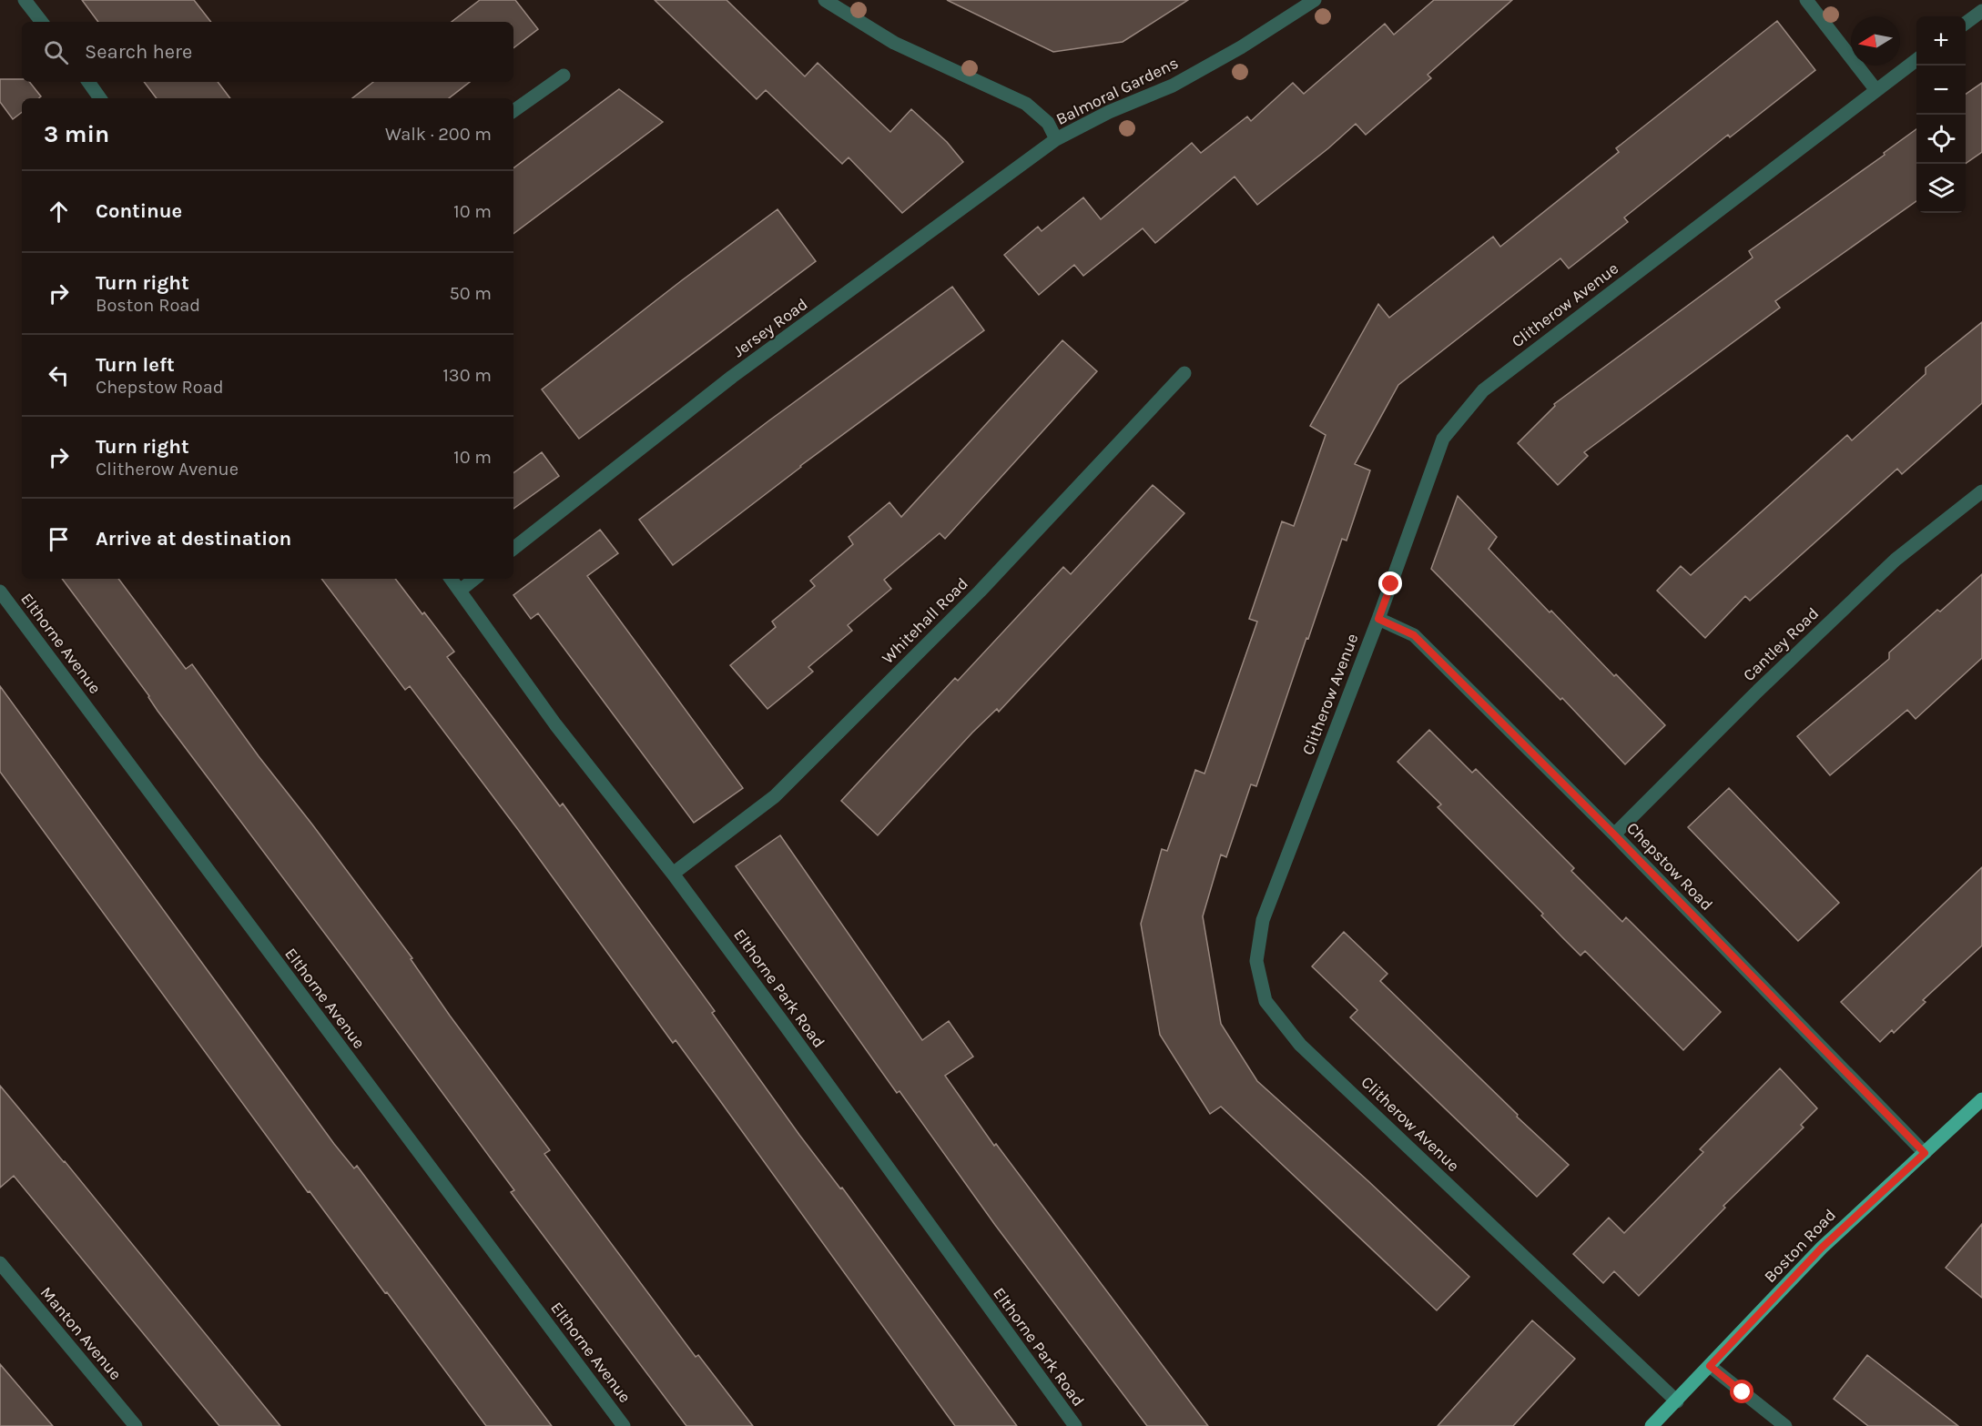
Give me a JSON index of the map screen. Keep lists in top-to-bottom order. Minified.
{"streets":{"main road":["Boston Road"],"street":["Balmoral Gardens","Clitherow Avenue","Jersey Road","Whitehall Road","Elthorne Avenue","Cantley Road","Chepstow Road","Elthorne Park Road","Manton Avenue"]},"crossings":[["Balmoral Gardens","Jersey Road"],["Clitherow Avenue","Chepstow Road"],["Clitherow Avenue","Boston Road"],["Whitehall Road","Elthorne Park Road"],["Cantley Road","Chepstow Road"],["Chepstow Road","Boston Road"]],"north":"left","page":{"map_buttons":["+","−"],"search":"Search here","heading":["3 min","Walk · 200 m"],"list":[["Continue","10 m"],["Turn right","Boston Road","50 m"],["Turn left","Chepstow Road","130 m"],["Turn right","Clitherow Avenue","10 m"],"Arrive at destination"]}}
